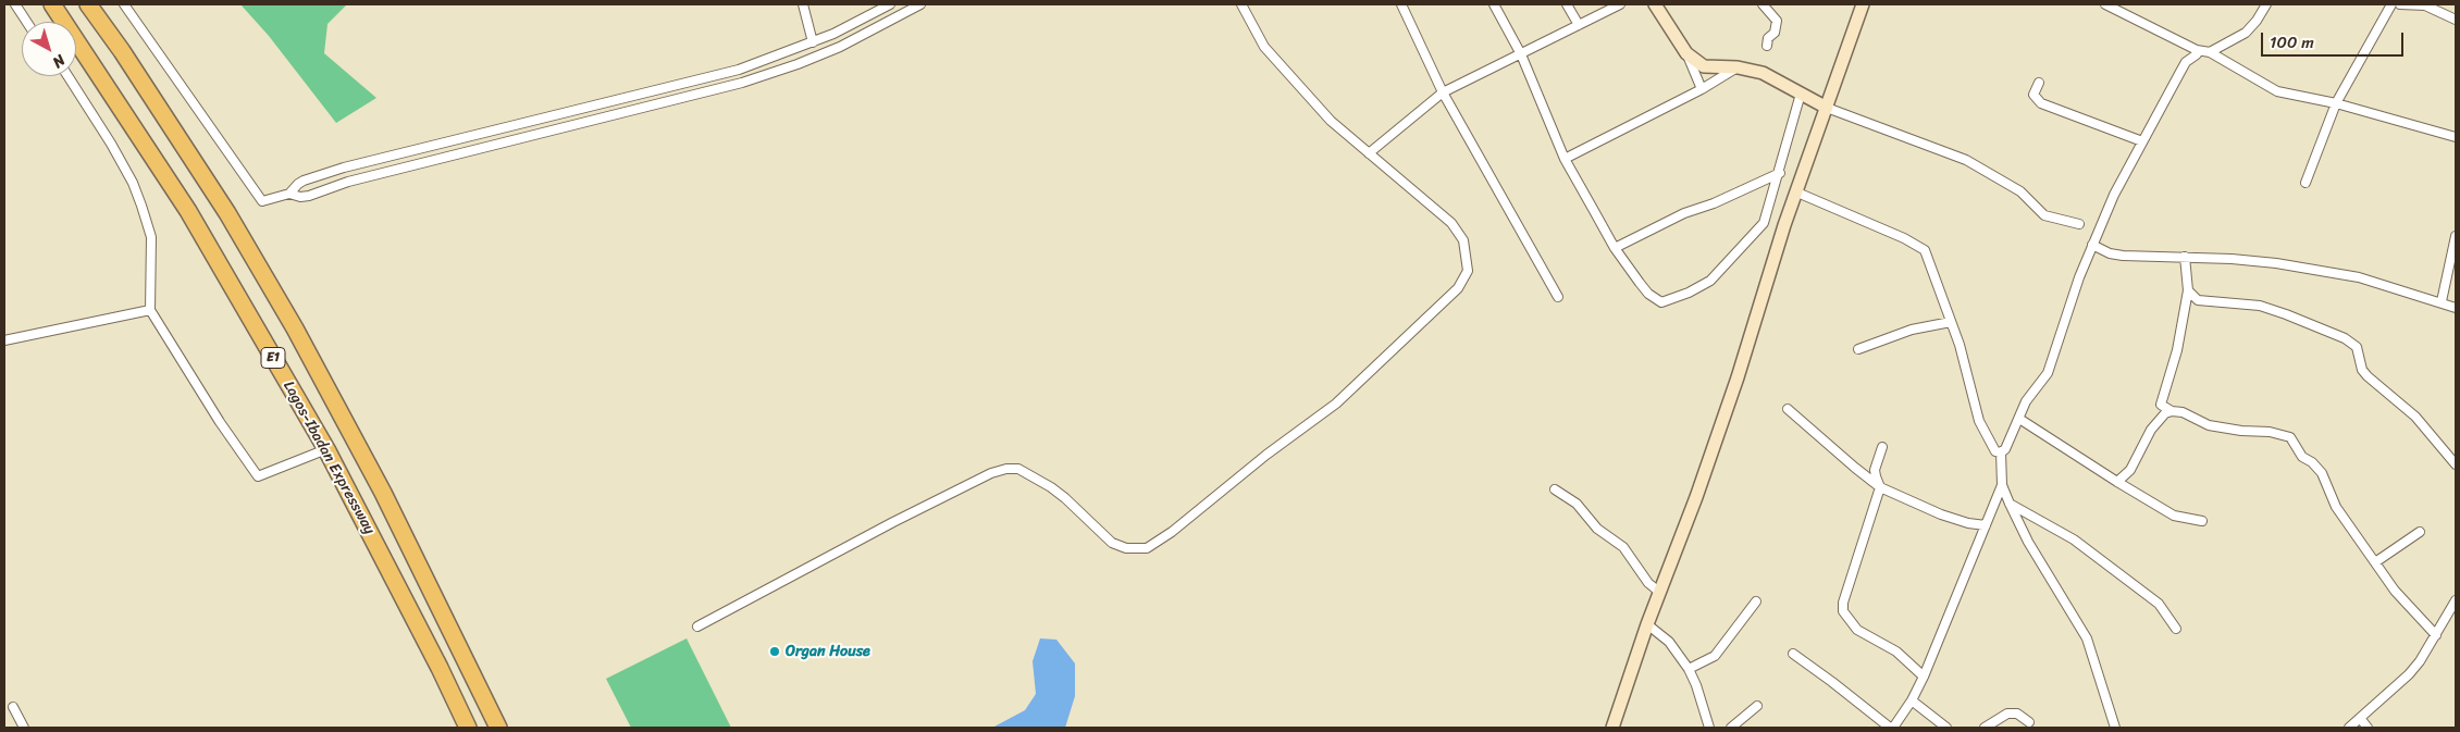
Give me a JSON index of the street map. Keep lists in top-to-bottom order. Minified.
{"streets":{"highway":["E1","Lagos-Ibadan Expressway"]},"places":["Organ House"],"scale_bar":"100 m","north":"bottom right"}
